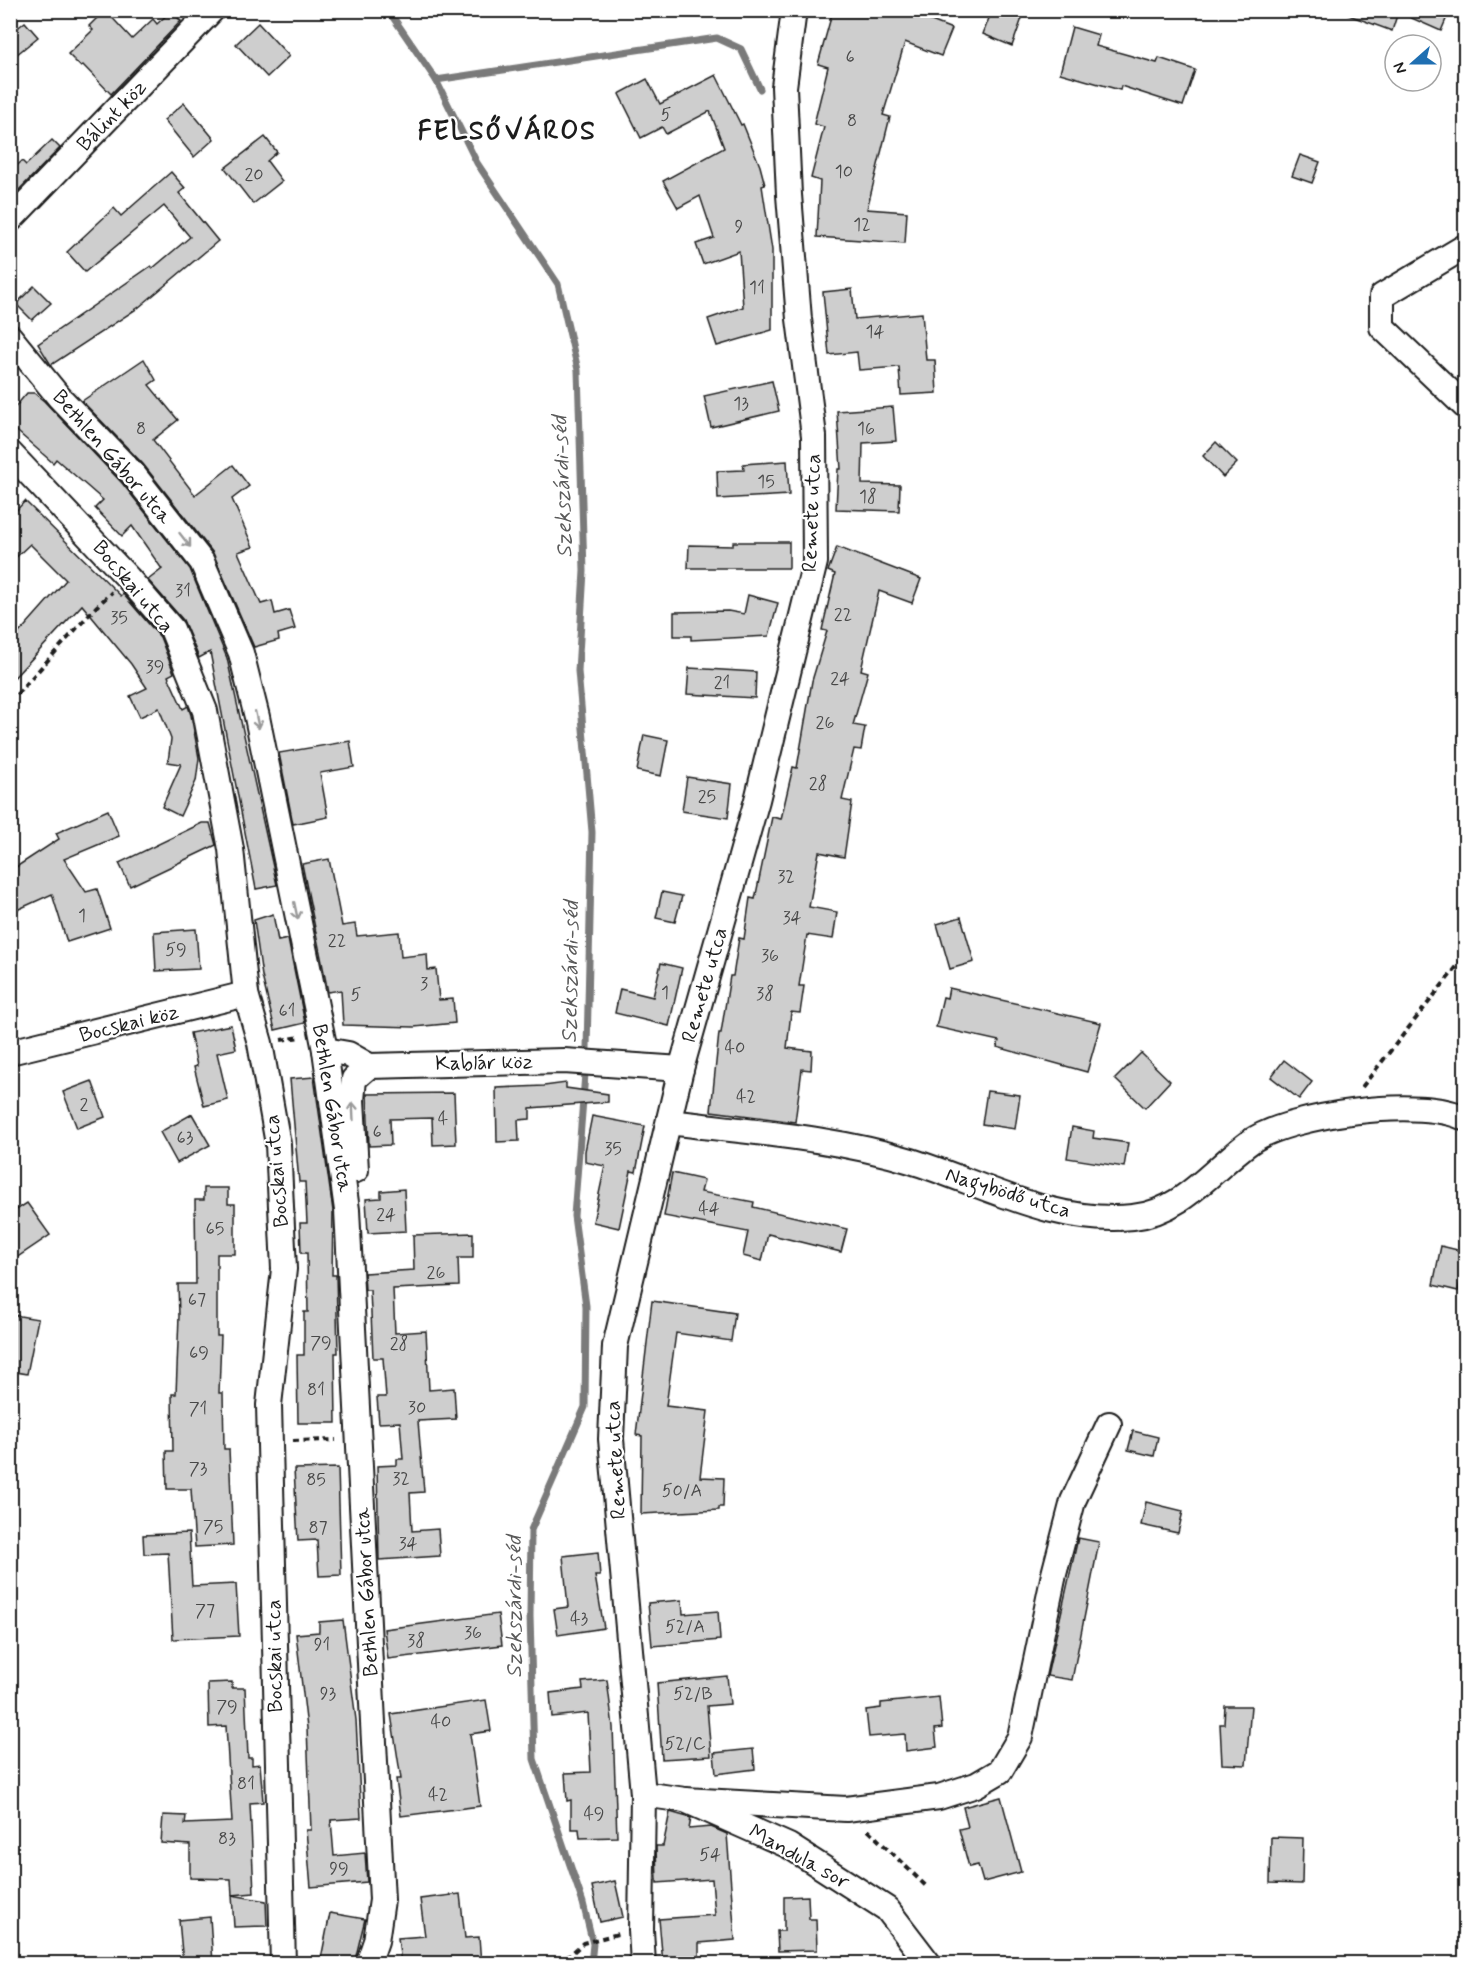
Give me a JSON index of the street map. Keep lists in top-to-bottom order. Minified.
{"streets":{"street":["Bálint köz","Bethlen Gábor utca","Remete utca","Bocskai utca","Bocskai köz","Kablár köz","Nagybödő utca","Mandula sor"]},"crossings":[["Bethlen Gábor utca","Kablár köz"],["Remete utca","Kablár köz"],["Remete utca","Nagybödő utca"],["Remete utca","Mandula sor"],["Bocskai utca","Bocskai köz"]],"one_way":["Bethlen Gábor utca"],"districts":["FELSŐVÁROS"],"water":["Szekszárdi-séd"],"house_numbers":["6","5","8","10","20","12","9","11","14","13","8","16","15","18","31","22","35","39","24","21","26","28","25","32","1","34","22","59","36","3","1","38","5","61","40","42","2","4","6","63","35","44","24","65","26","67","79","28","69","81","30","71","73","32","85","50/A","75","87","34","77","43","52/A","36","38","91","93","52/B","79","40","52/C","81","42","49","83","54","99"],"north":"left"}
